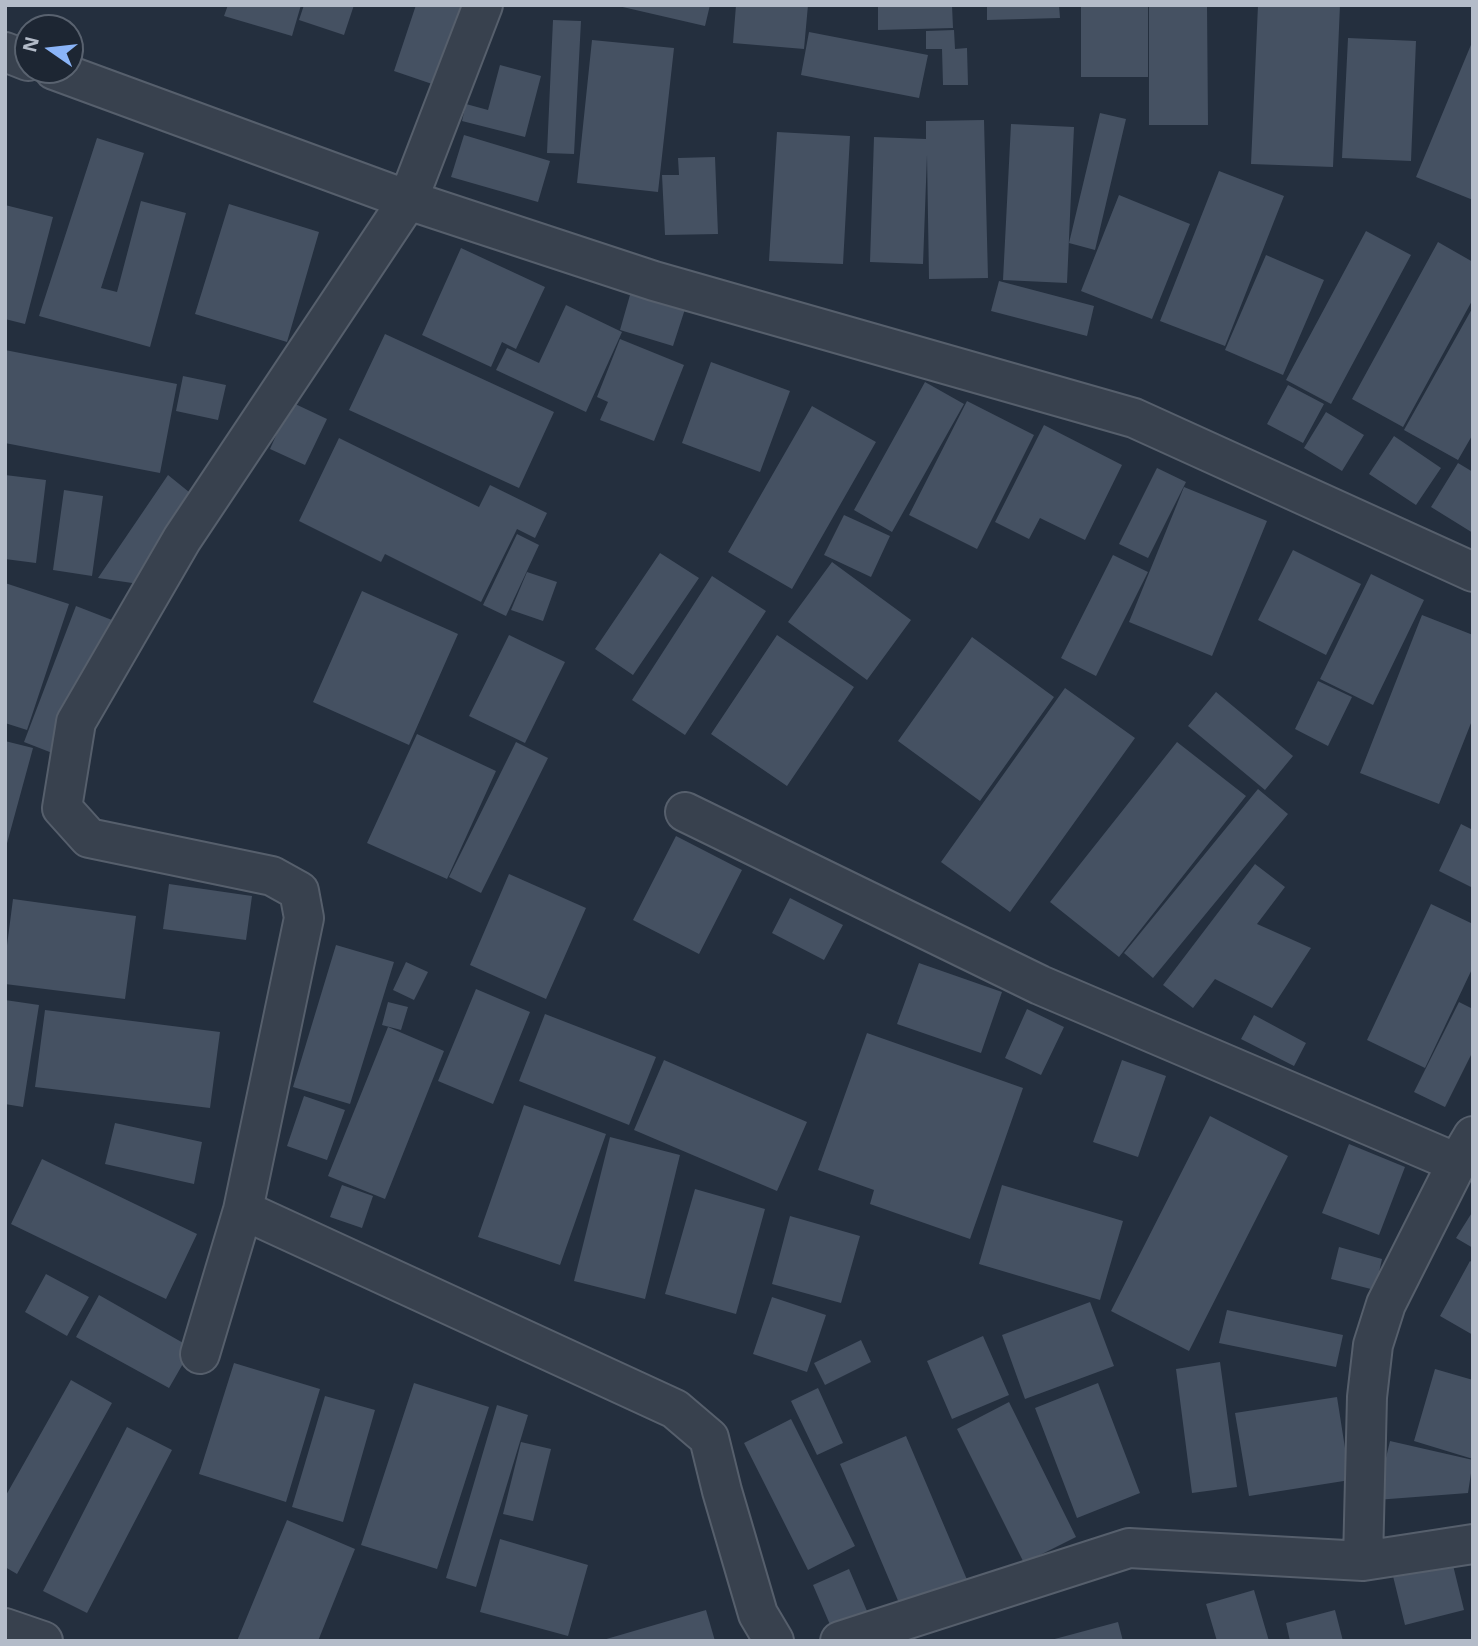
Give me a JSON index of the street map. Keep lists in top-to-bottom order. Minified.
{"north":"left"}
